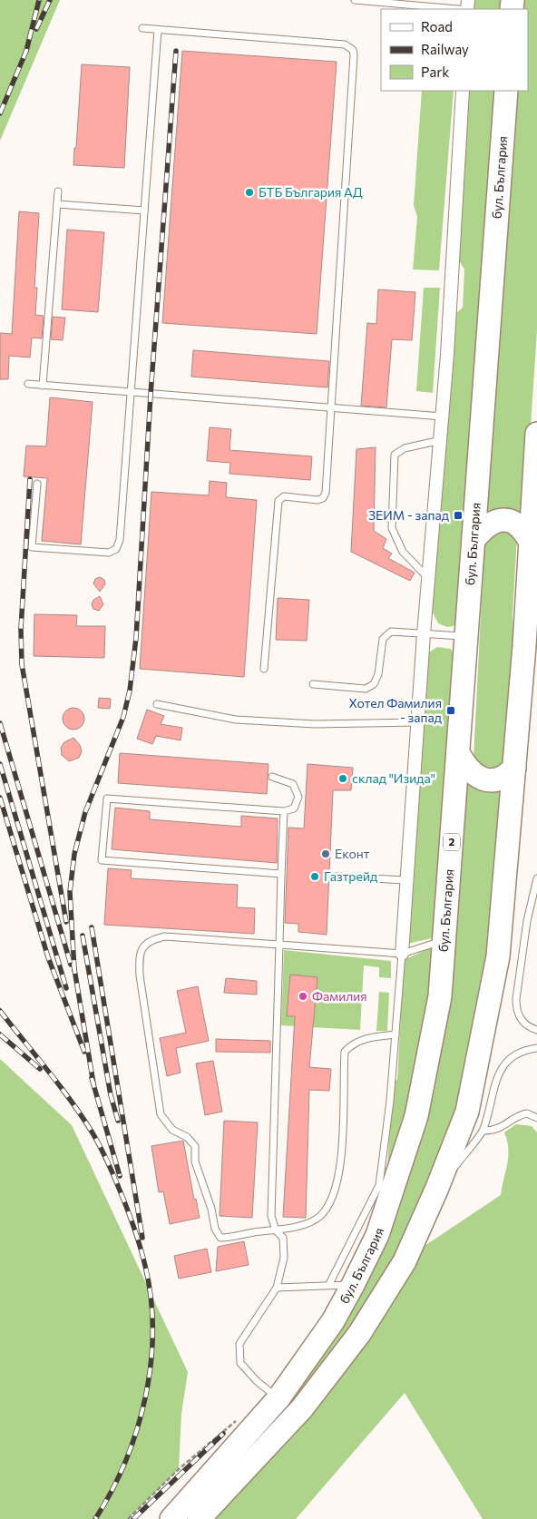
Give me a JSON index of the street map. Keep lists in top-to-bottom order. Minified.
{"streets":{"highway":["бул. България","2"]},"places":{"other":["БТБ България АД","склад \"Изида\"","Еконт","Газтрейд","Фамилия"],"transit":["ЗЕИМ - запад","Хотел Фамилия - запад"]},"legend":["Road","Railway","Park"]}
